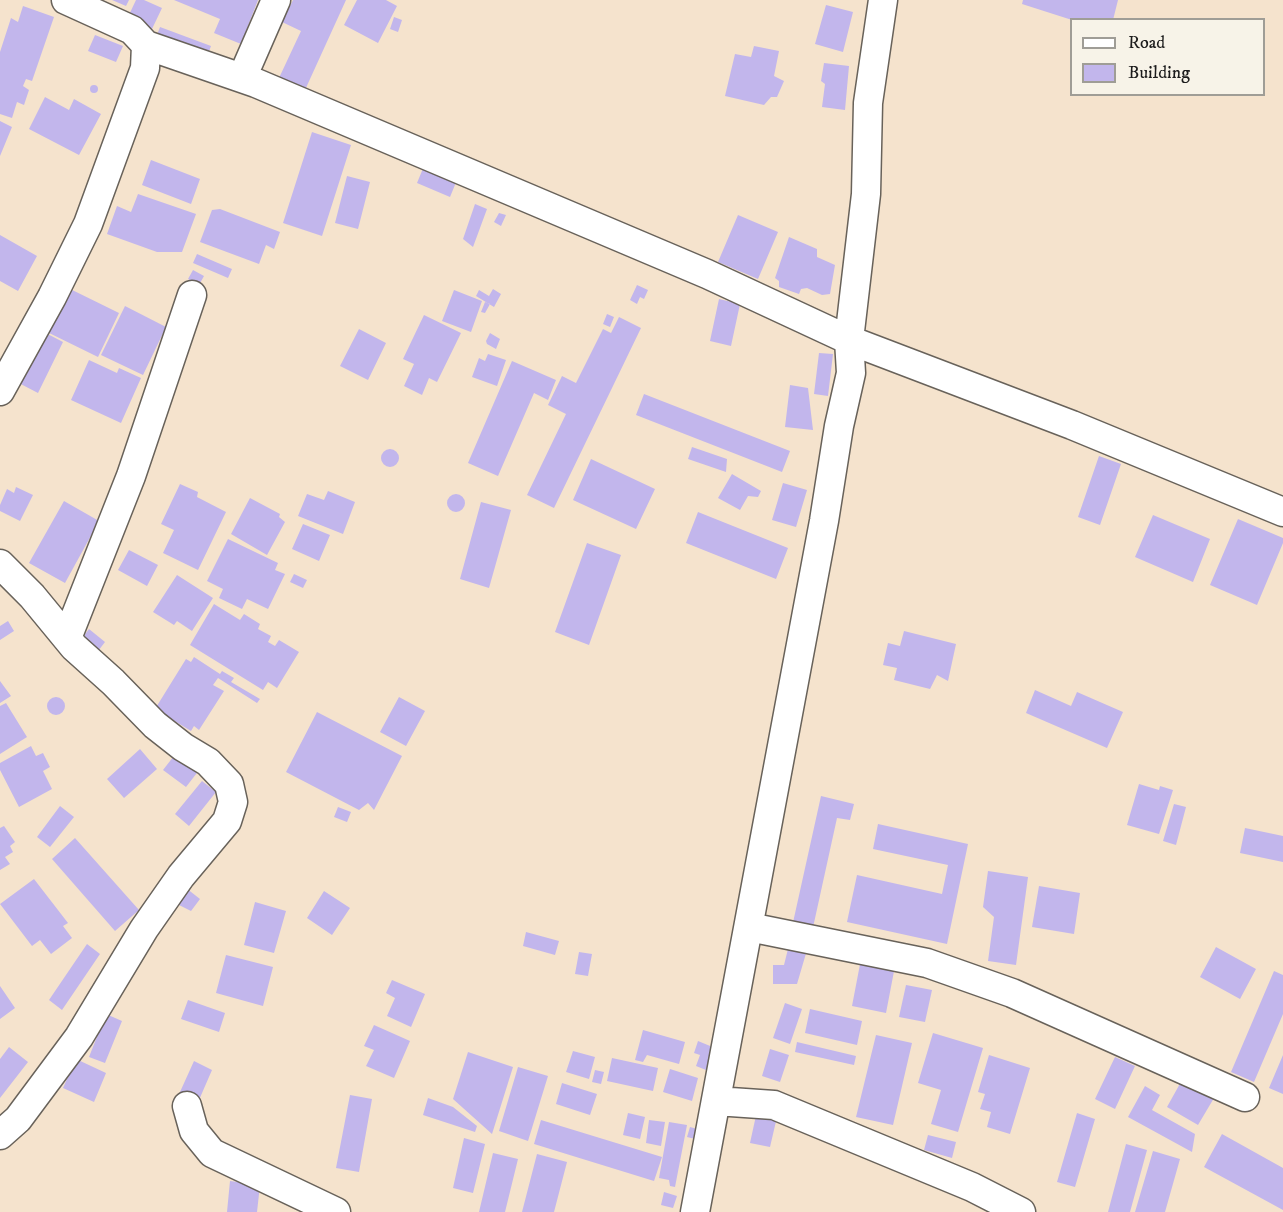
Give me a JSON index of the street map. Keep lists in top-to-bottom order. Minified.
{"legend":["Road","Building"]}
